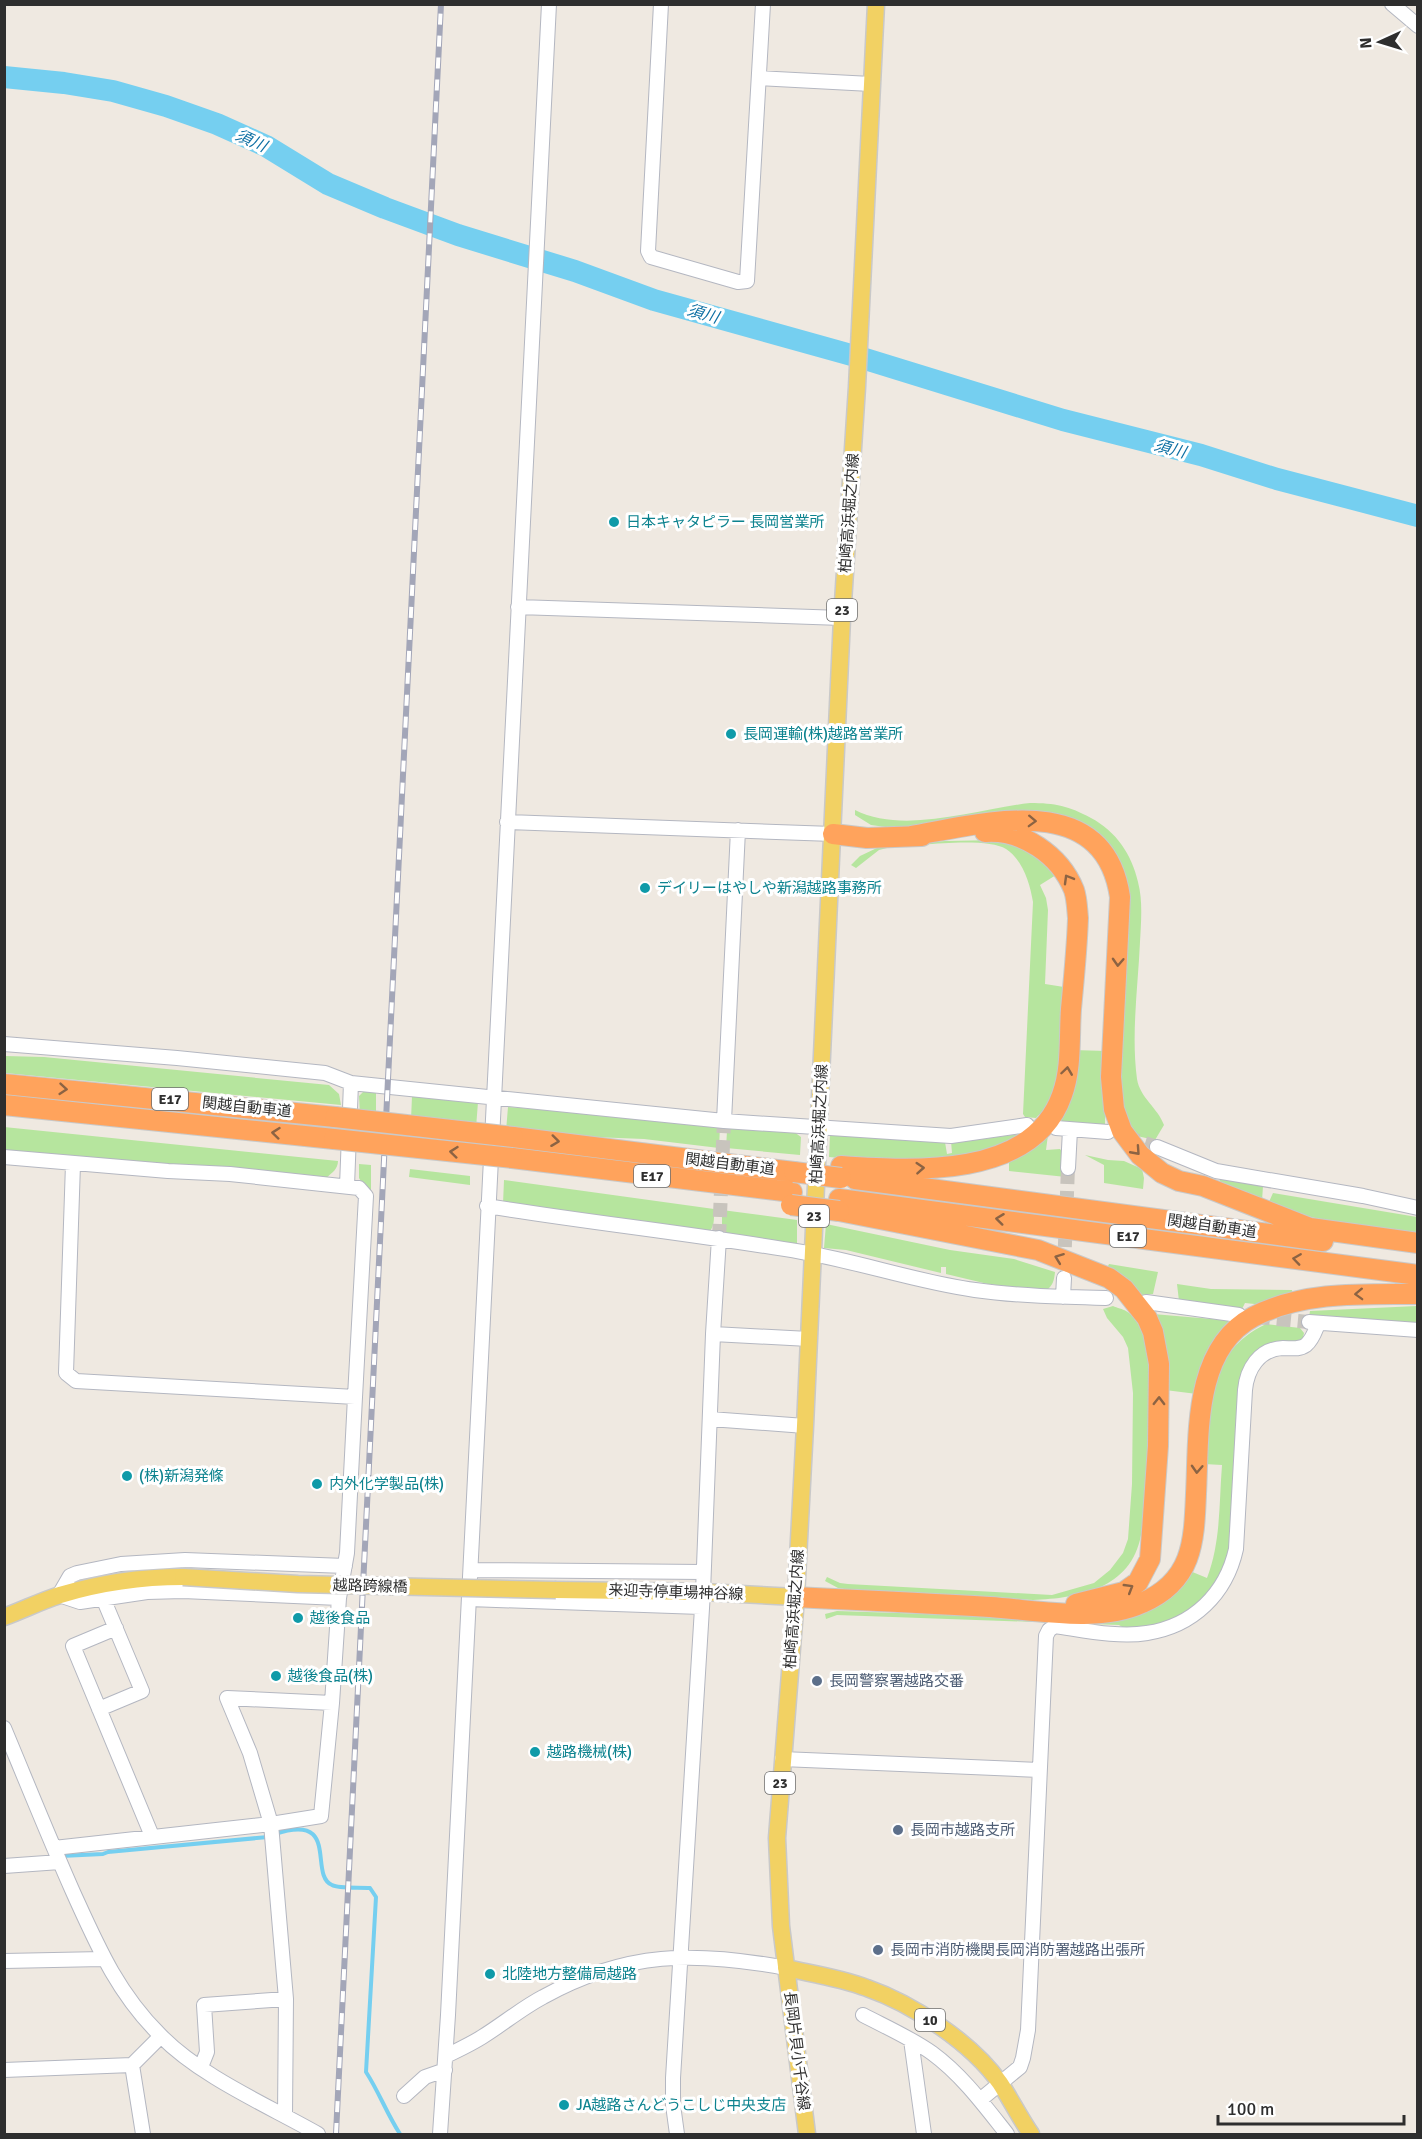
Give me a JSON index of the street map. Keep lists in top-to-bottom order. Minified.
{"streets":{"highway":["E17","関越自動車道"],"main road":["柏崎高浜堀之内線","23","越路跨線橋","来迎寺停車場神谷線","10","長岡片貝小千谷線"]},"crossings":[["柏崎高浜堀之内線","23"],["柏崎高浜堀之内線","来迎寺停車場神谷線"],["柏崎高浜堀之内線","10"],["柏崎高浜堀之内線","長岡片貝小千谷線"],["越路跨線橋","来迎寺停車場神谷線"],["10","長岡片貝小千谷線"]],"water":["須川"],"places":["日本キャタピラー 長岡営業所","長岡運輸(株)越路営業所","デイリーはやしや新潟越路事務所","(株)新潟発條","内外化学製品(株)","越後食品","越後食品(株)","長岡警察署越路交番","越路機械(株)","長岡市越路支所","長岡市消防機関長岡消防署越路出張所","北陸地方整備局越路","JA越路さんどうこしじ中央支店"],"scale_bar":"100 m","north":"left"}
